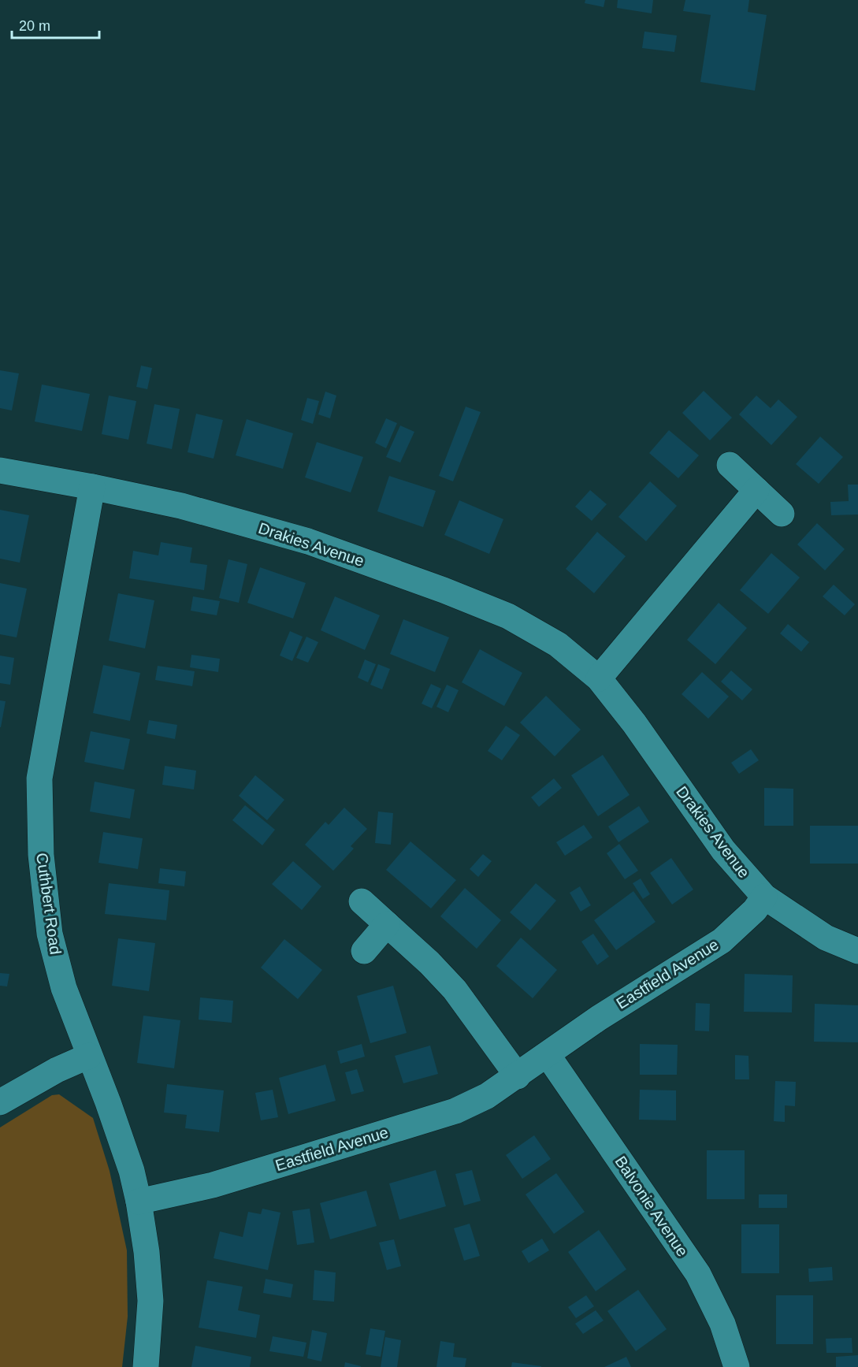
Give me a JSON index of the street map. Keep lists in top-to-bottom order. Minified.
{"streets":{"street":["Drakies Avenue","Cuthbert Road","Eastfield Avenue","Balvonie Avenue"]},"crossings":[["Drakies Avenue","Cuthbert Road"],["Drakies Avenue","Eastfield Avenue"],["Cuthbert Road","Eastfield Avenue"],["Eastfield Avenue","Balvonie Avenue"]],"scale_bar":"20 m"}
